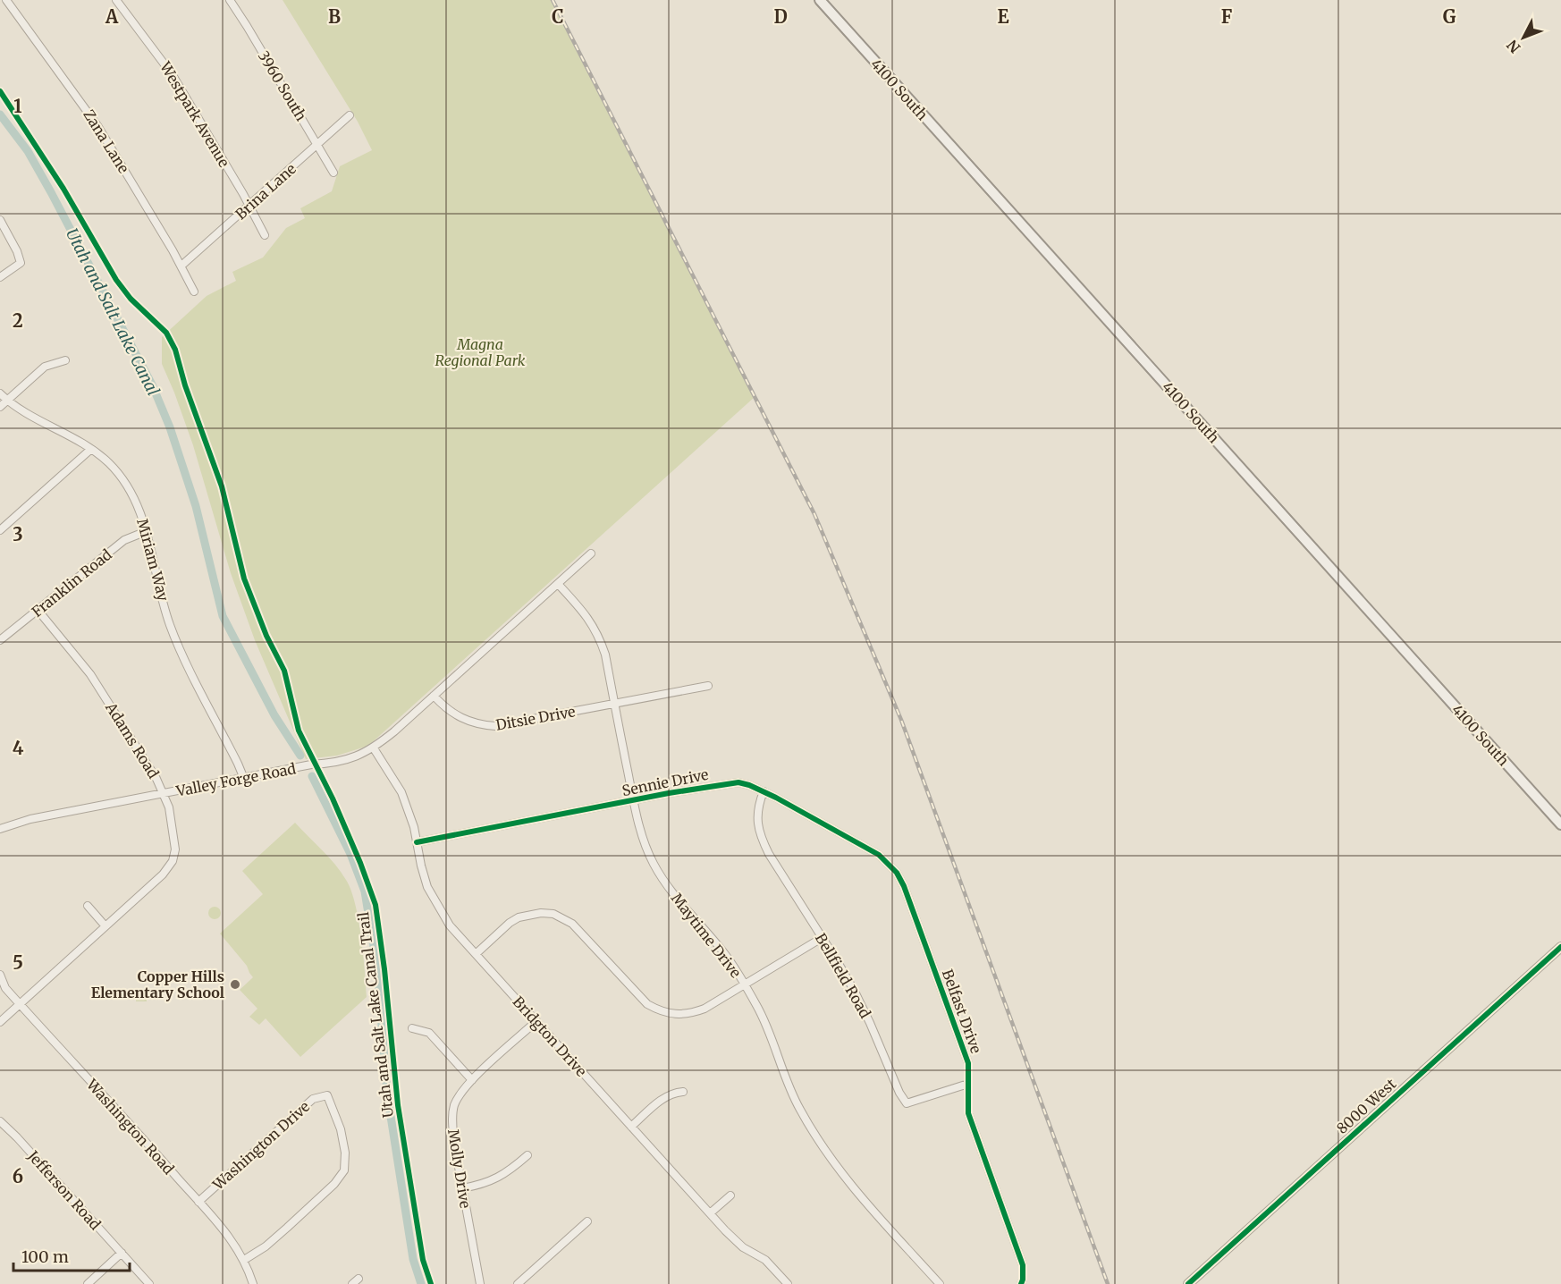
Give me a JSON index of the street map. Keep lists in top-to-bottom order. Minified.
{"streets":{"main road":["4100 South"],"street":["3960 South","Westpark Avenue","Zana Lane","Brina Lane","Miriam Way","Franklin Road","Ditsie Drive","Adams Road","Valley Forge Road","Sennie Drive","Maytime Drive","Bellfield Road","Belfast Drive","Bridgton Drive","8000 West","Washington Road","Washington Drive","Molly Drive","Jefferson Road"],"cycle path":["Utah and Salt Lake Canal Trail"]},"crossings":[["3960 South","Brina Lane"],["Westpark Avenue","Brina Lane"],["Zana Lane","Brina Lane"],["Miriam Way","Franklin Road"],["Miriam Way","Valley Forge Road"],["Franklin Road","Adams Road"],["Ditsie Drive","Valley Forge Road"],["Ditsie Drive","Maytime Drive"],["Adams Road","Valley Forge Road"],["Adams Road","Washington Road"],["Valley Forge Road","Maytime Drive"],["Valley Forge Road","Bridgton Drive"],["Sennie Drive","Maytime Drive"],["Sennie Drive","Bellfield Road"],["Sennie Drive","Belfast Drive"],["Sennie Drive","Bridgton Drive"],["Bellfield Road","Belfast Drive"],["Bridgton Drive","Molly Drive"],["Washington Road","Washington Drive"]],"water":["Utah and Salt Lake Canal"],"parks":["Magna Regional Park"],"places":["Copper Hills Elementary School"],"scale_bar":"100 m","north":"bottom left","grid":{"columns":["A","B","C","D","E","F","G"],"rows":["1","2","3","4","5","6"]}}
